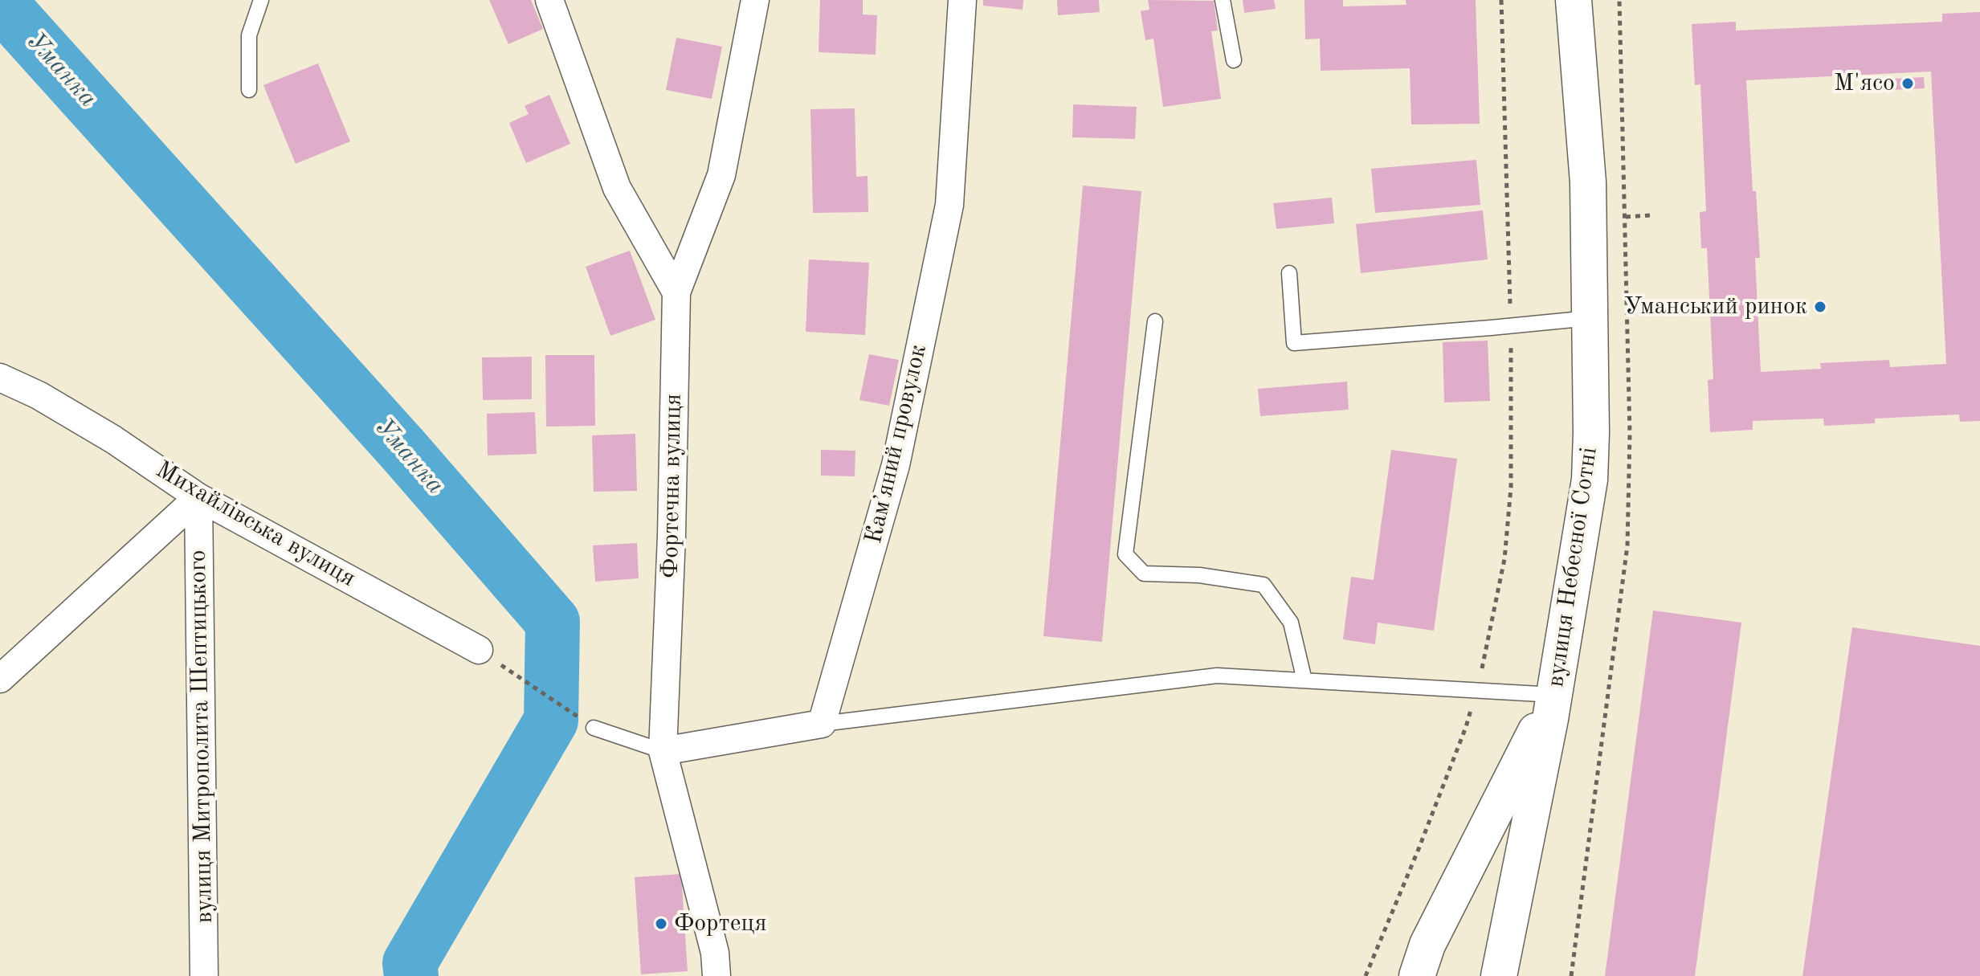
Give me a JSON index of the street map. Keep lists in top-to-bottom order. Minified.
{"streets":{"main road":["вулиця Небесної Сотні"],"street":["Камʼяний провулок","Фортечна вулиця","Михайлівська вулиця","вулиця Митрополита Шептицького"]},"crossings":[["Михайлівська вулиця","вулиця Митрополита Шептицького"]],"water":["Уманка"],"places":["М'ясо","Уманський ринок","Фортеця"]}
